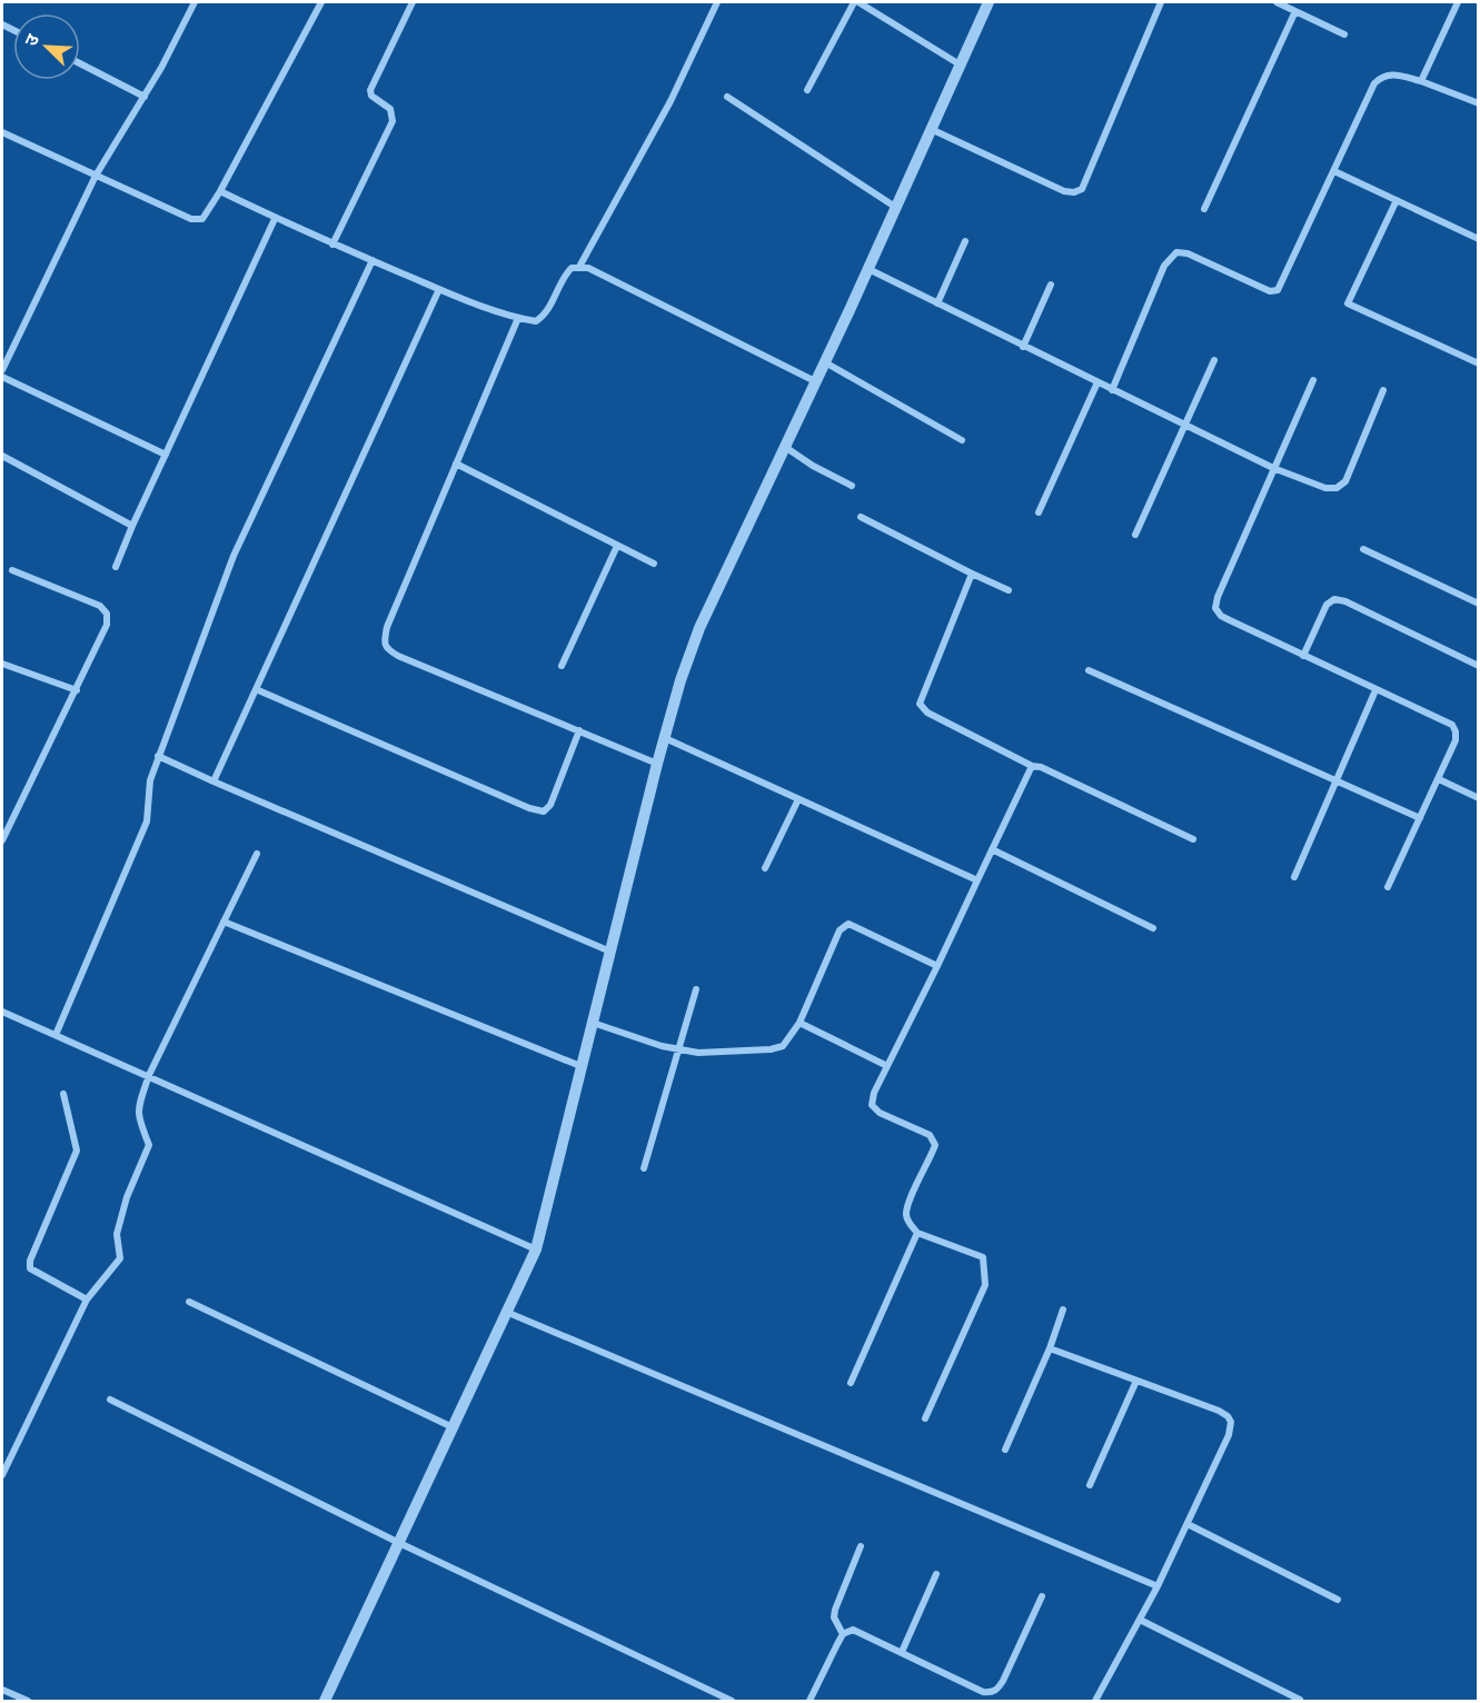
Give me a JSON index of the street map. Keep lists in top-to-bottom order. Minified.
{"north":"top left"}
